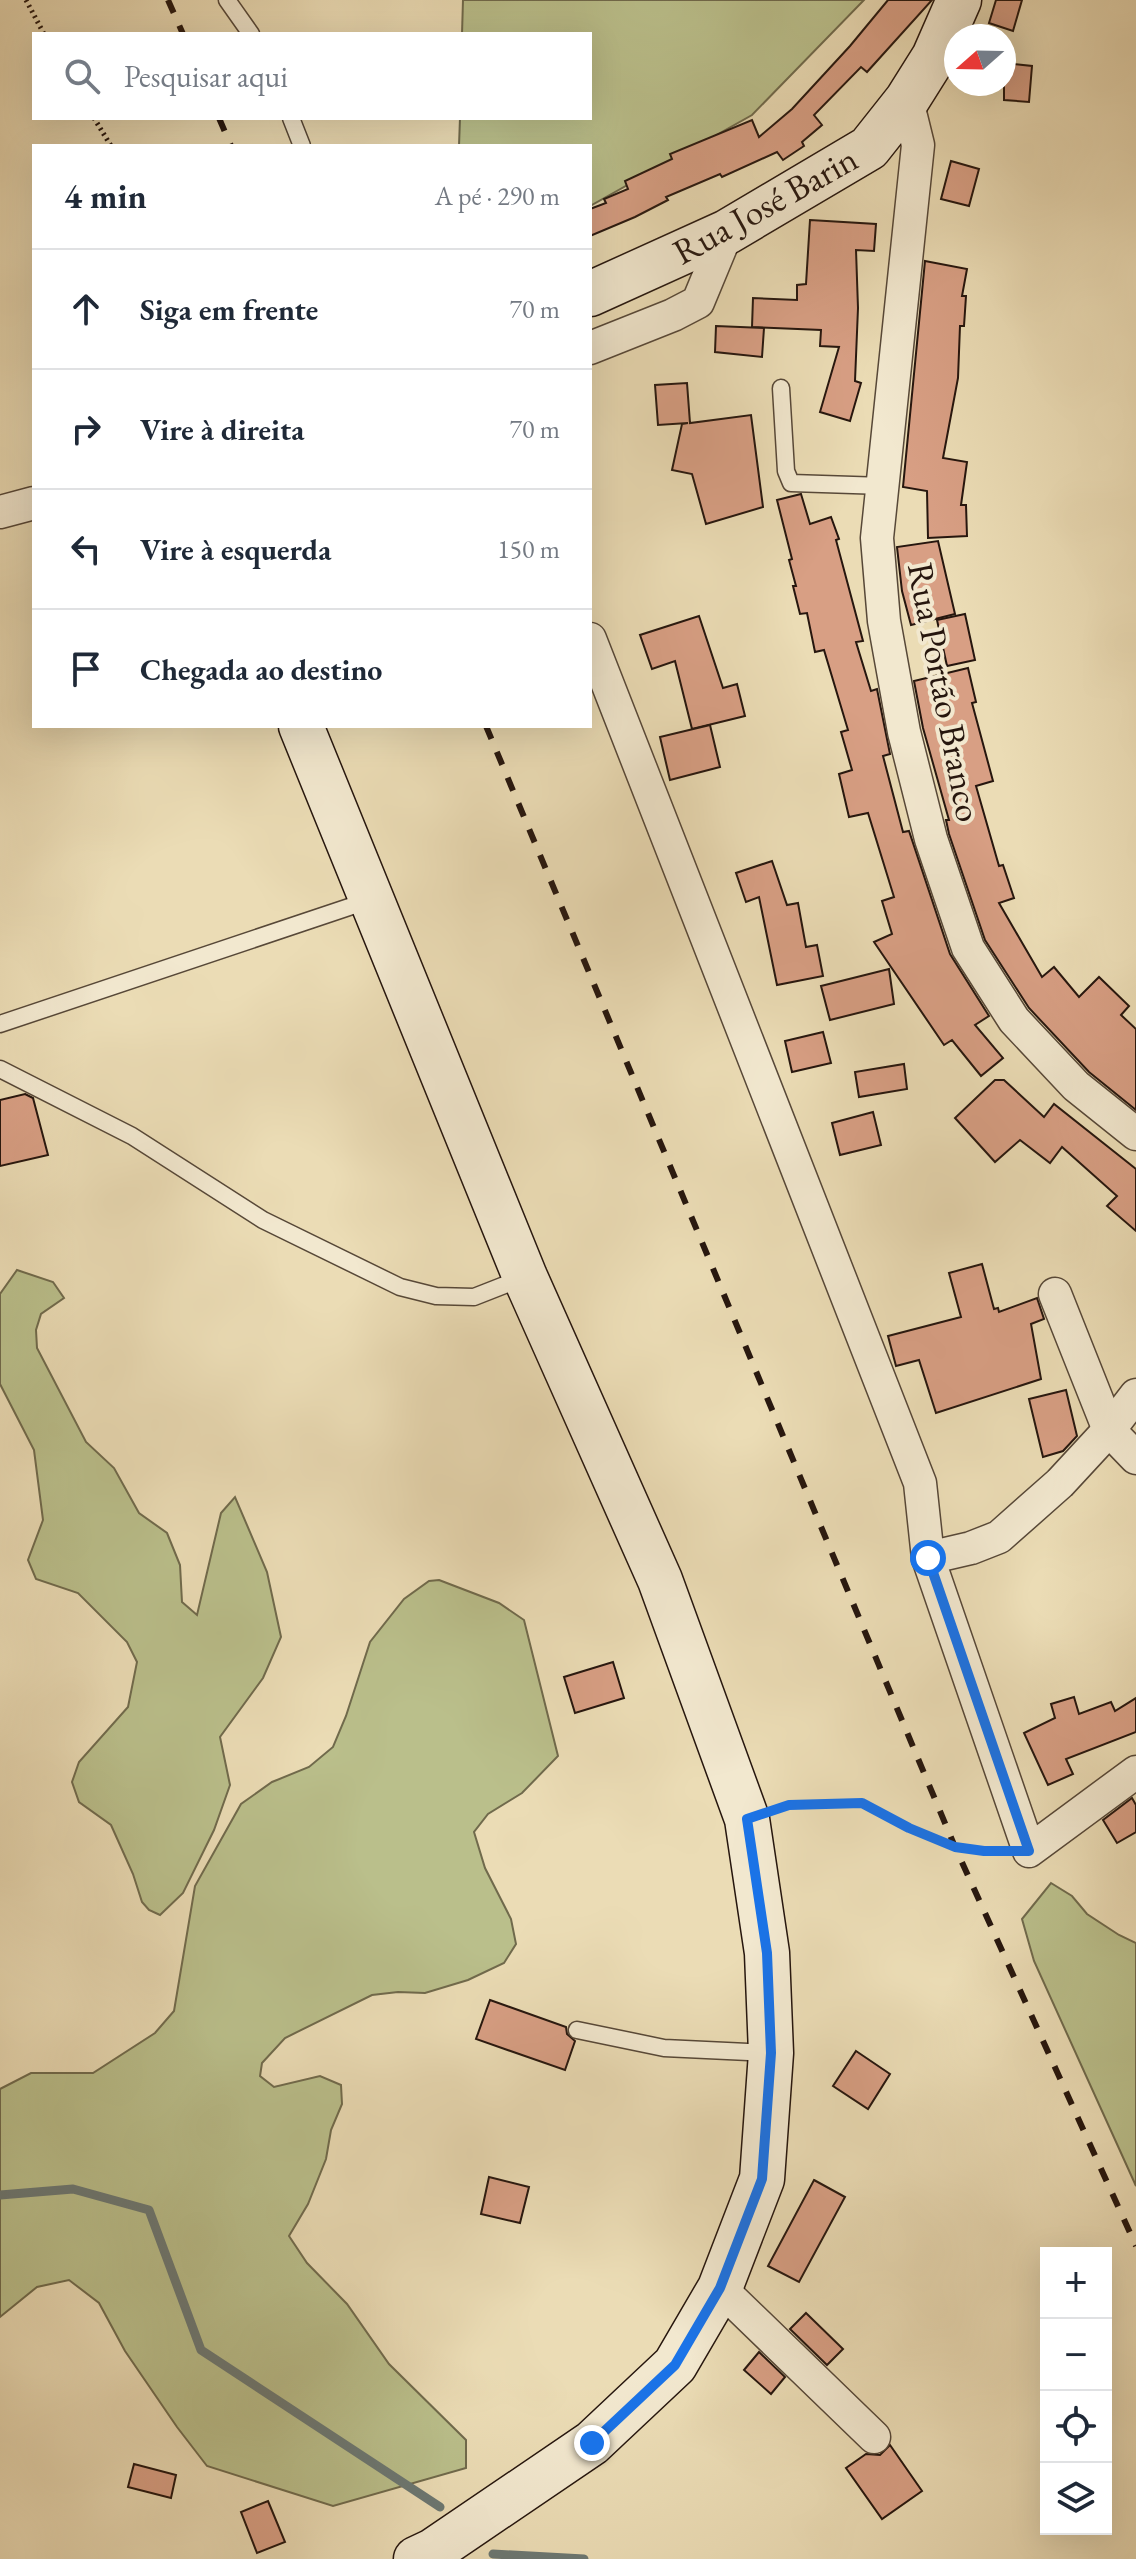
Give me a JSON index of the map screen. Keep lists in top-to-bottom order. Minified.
{"streets":{"main road":["Rua José Barin"],"street":["Rua Portão Branco"]},"crossings":[["Rua José Barin","Rua Portão Branco"]],"north":"left","page":{"search":"Pesquisar aqui","heading":["4 min","A pé · 290 m"],"list":[["Siga em frente","70 m"],["Vire à direita","70 m"],["Vire à esquerda","150 m"],"Chegada ao destino"],"map_buttons":["+","−"]}}
